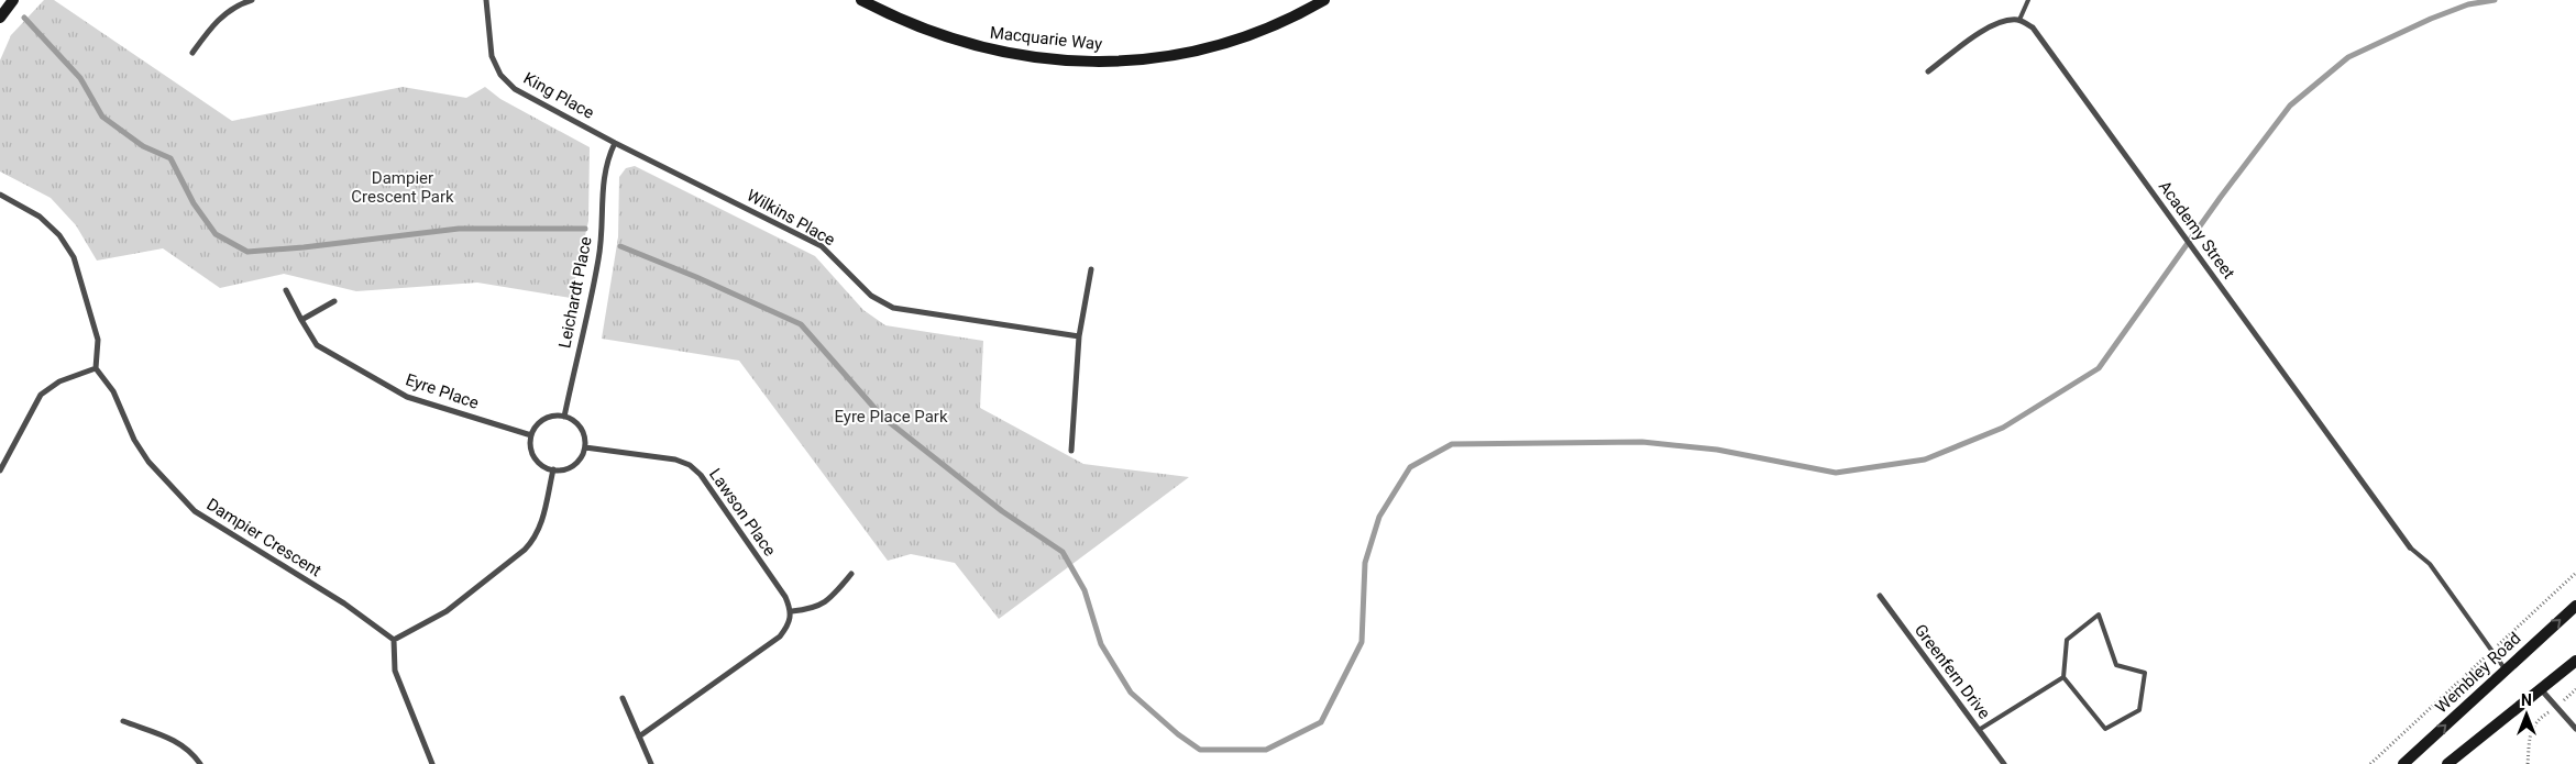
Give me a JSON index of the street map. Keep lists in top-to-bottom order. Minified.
{"streets":{"street":["Macquarie Way","King Place","Wilkins Place","Academy Street","Leichardt Place","Eyre Place","Lawson Place","Dampier Crescent","Greenfern Drive","Wembley Road"]},"crossings":[["King Place","Wilkins Place"],["King Place","Leichardt Place"],["Wilkins Place","Leichardt Place"],["Leichardt Place","Eyre Place"],["Leichardt Place","Lawson Place"],["Eyre Place","Lawson Place"]],"parks":["Dampier Crescent Park","Eyre Place Park"],"north":"top"}
